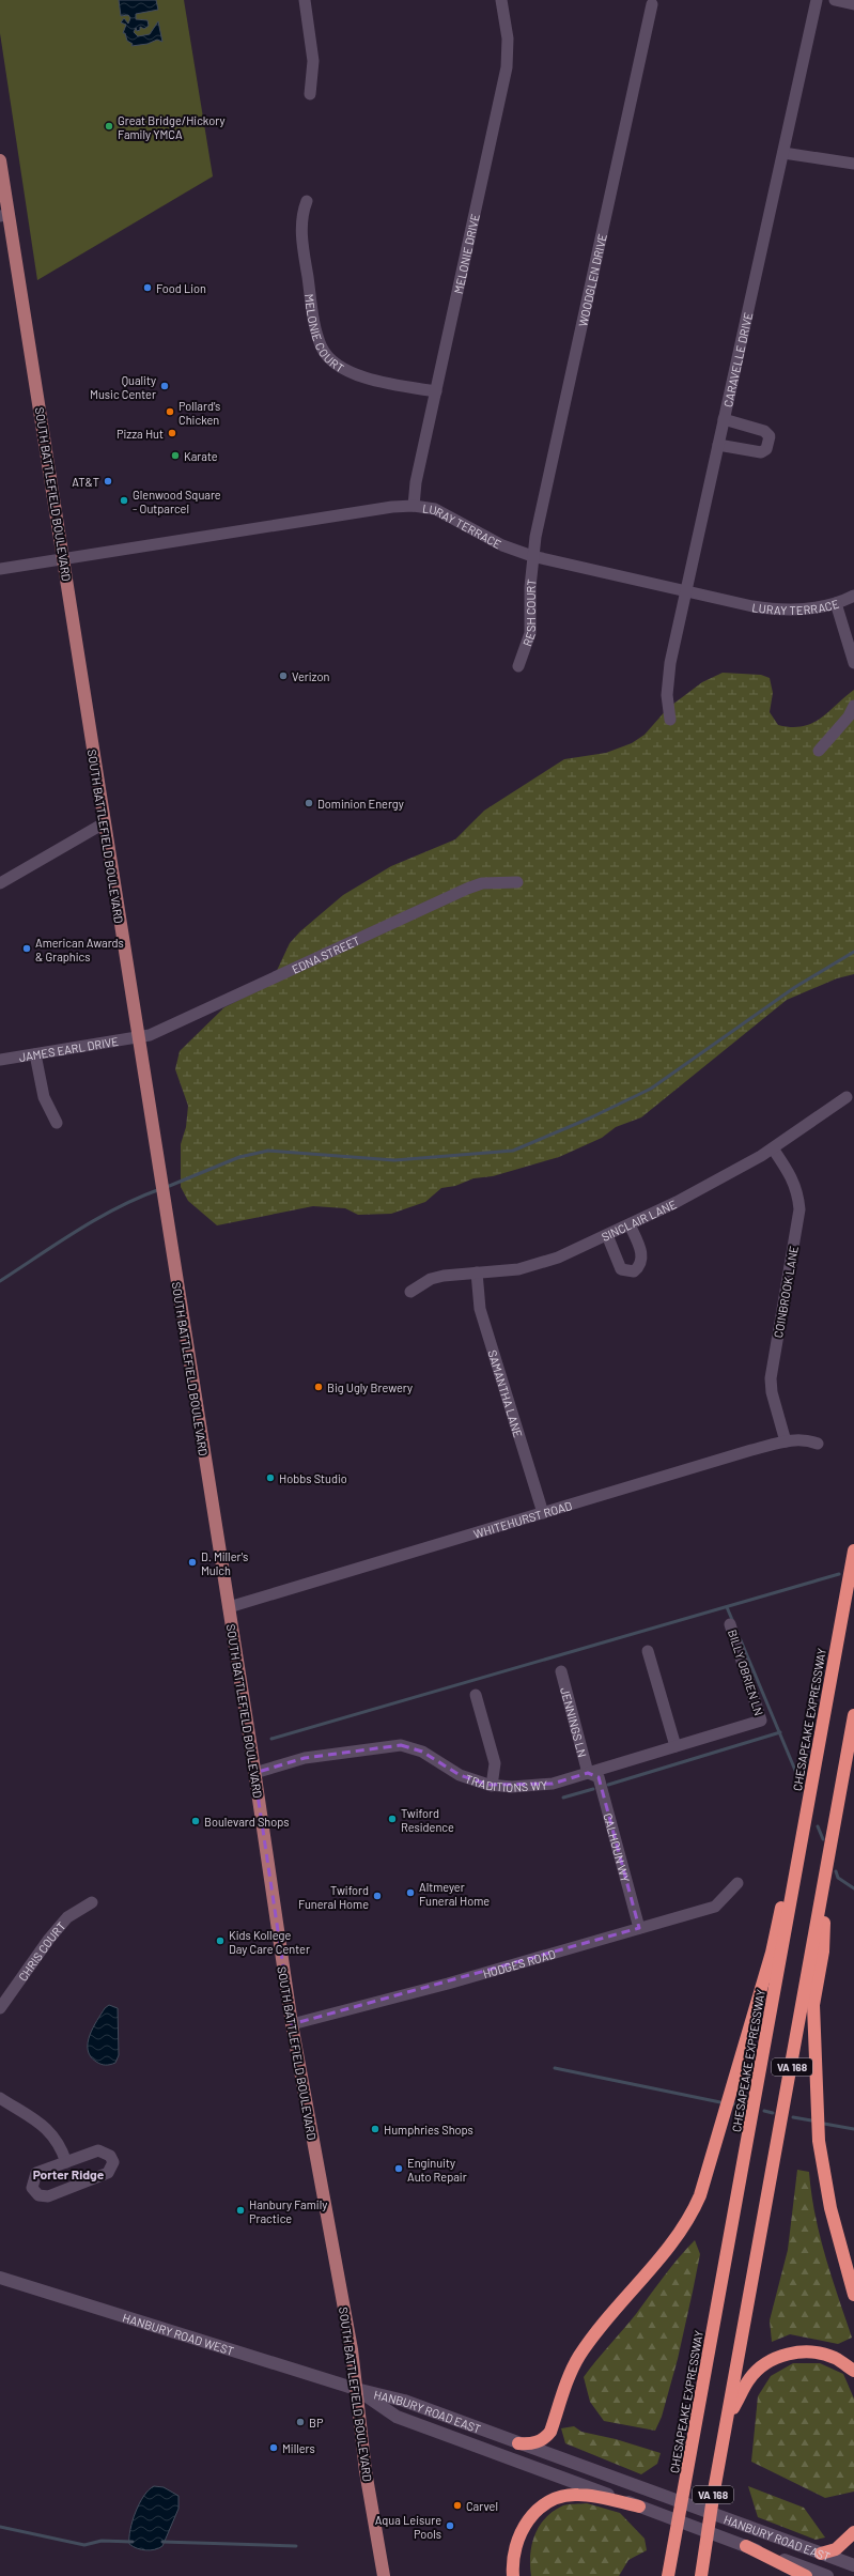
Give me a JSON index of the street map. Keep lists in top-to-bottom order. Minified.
{"streets":{"highway":["CHESAPEAKE EXPRESSWAY","VA 168"],"main road":["SOUTH BATTLEFIELD BOULEVARD","HANBURY ROAD WEST","HANBURY ROAD EAST"],"street":["MELONIE DRIVE","WOODGLEN DRIVE","MELONIE COURT","CARAVELLE DRIVE","LURAY TERRACE","RESH COURT","EDNA STREET","JAMES EARL DRIVE","SINCLAIR LANE","COINBROOK LANE","SAMANTHA LANE","WHITEHURST ROAD","BILLY OBRIEN LN","JENNINGS LN","TRADITIONS WY","CALHOUN WY","CHRIS COURT","HODGES ROAD"]},"crossings":[["MELONIE DRIVE","MELONIE COURT"],["MELONIE DRIVE","LURAY TERRACE"],["WOODGLEN DRIVE","LURAY TERRACE"],["WOODGLEN DRIVE","RESH COURT"],["CARAVELLE DRIVE","LURAY TERRACE"],["SOUTH BATTLEFIELD BOULEVARD","LURAY TERRACE"],["SOUTH BATTLEFIELD BOULEVARD","EDNA STREET"],["SOUTH BATTLEFIELD BOULEVARD","JAMES EARL DRIVE"],["SOUTH BATTLEFIELD BOULEVARD","WHITEHURST ROAD"],["SOUTH BATTLEFIELD BOULEVARD","TRADITIONS WY"],["SOUTH BATTLEFIELD BOULEVARD","HODGES ROAD"],["SOUTH BATTLEFIELD BOULEVARD","HANBURY ROAD WEST"],["SOUTH BATTLEFIELD BOULEVARD","HANBURY ROAD EAST"],["LURAY TERRACE","RESH COURT"],["EDNA STREET","JAMES EARL DRIVE"],["SINCLAIR LANE","COINBROOK LANE"],["SINCLAIR LANE","SAMANTHA LANE"],["COINBROOK LANE","WHITEHURST ROAD"],["SAMANTHA LANE","WHITEHURST ROAD"],["BILLY OBRIEN LN","TRADITIONS WY"],["JENNINGS LN","TRADITIONS WY"],["JENNINGS LN","CALHOUN WY"],["TRADITIONS WY","CALHOUN WY"],["CALHOUN WY","HODGES ROAD"],["HANBURY ROAD WEST","HANBURY ROAD EAST"]],"districts":["Porter Ridge"],"places":["Great Bridge/Hickory Family YMCA","Food Lion","Quality Music Center","Pollard's Chicken","Pizza Hut","Karate","AT&T","Glenwood Square - Outparcel","Verizon","Dominion Energy","American Awards & Graphics","Big Ugly Brewery","Hobbs Studio","D. Miller's Mulch","Twiford Residence","Boulevard Shops","Altmeyer Funeral Home","Twiford Funeral Home","Kids Kollege Day Care Center","Humphries Shops","Enginuity Auto Repair","Hanbury Family Practice","BP","Millers","Carvel","Aqua Leisure Pools"]}
